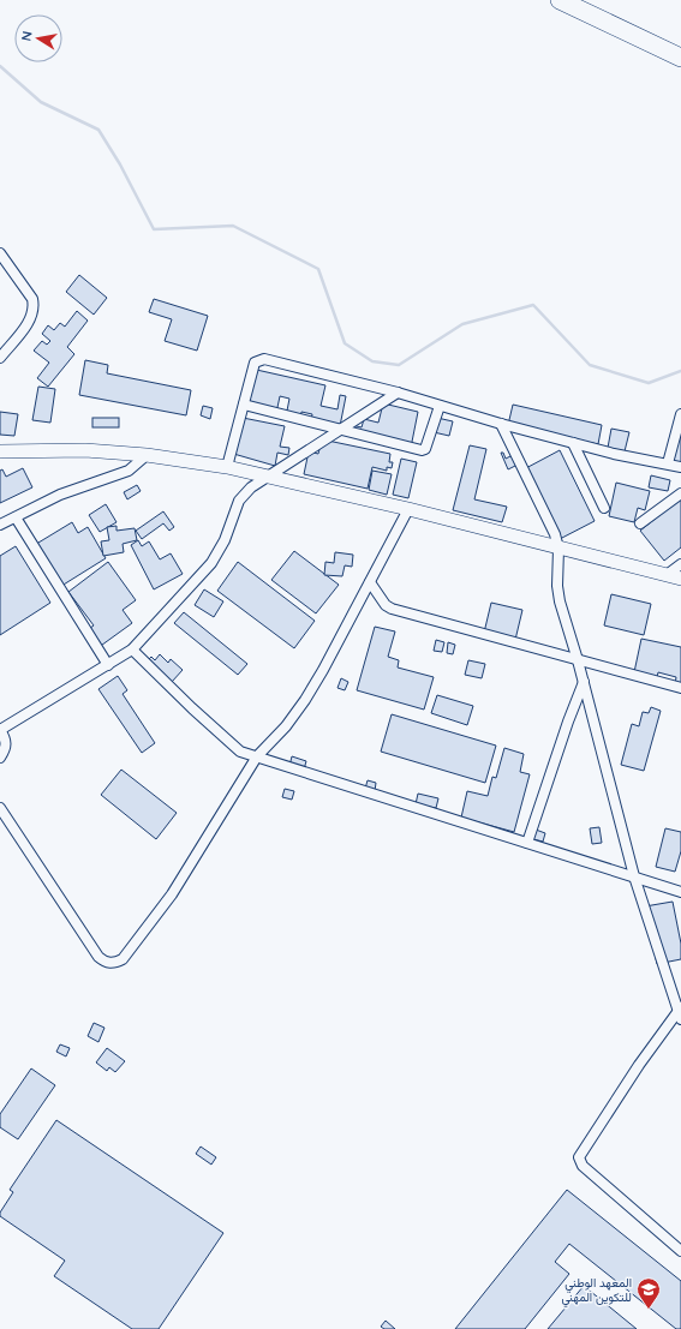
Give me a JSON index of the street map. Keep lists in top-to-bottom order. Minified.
{"places":{"school or university":["المعهد الوطني للتكوين المهني"]},"north":"left"}
